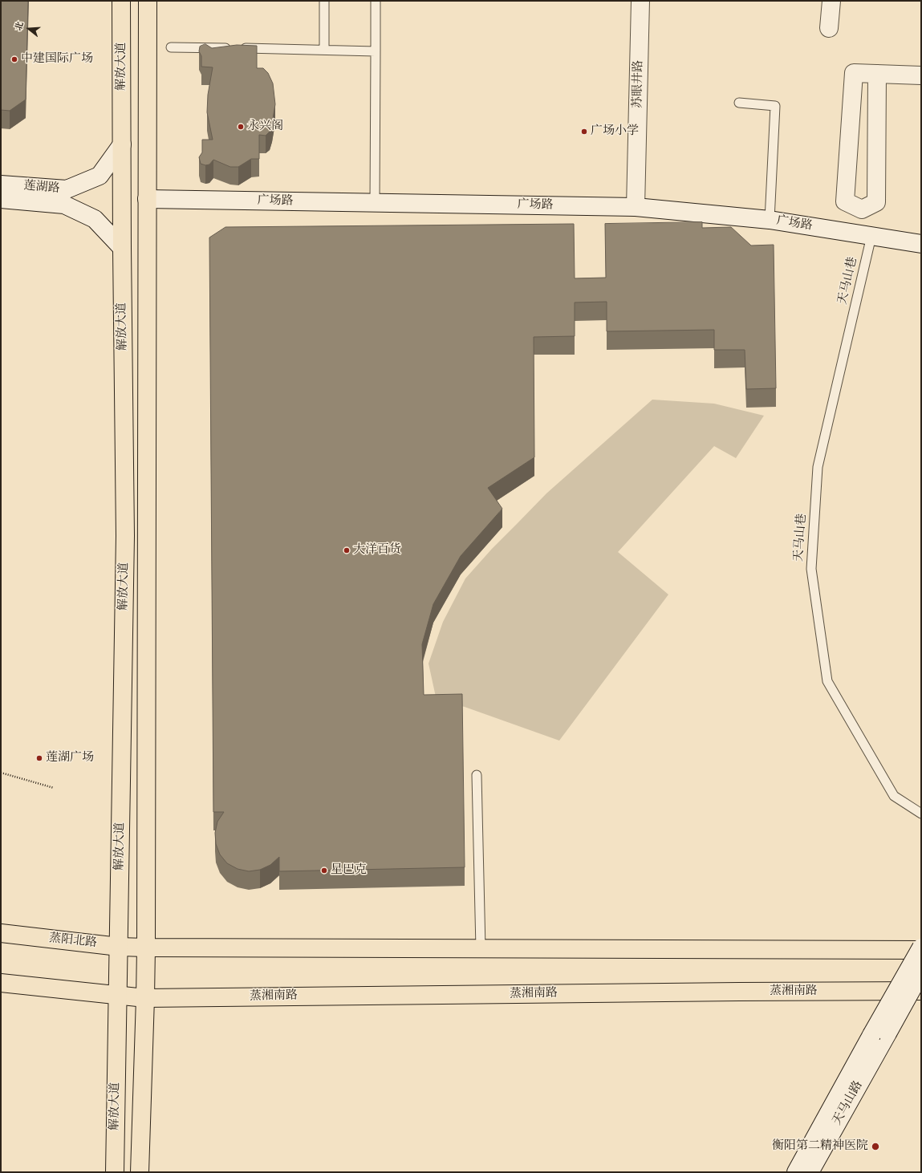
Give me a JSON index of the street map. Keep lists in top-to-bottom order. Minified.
{"streets":{"main road":["解放大道","蒸阳北路","蒸湘南路"],"street":["苏眼井路","莲湖路","广场路","天马山路"],"lane":["天马山巷"]},"crossings":[["解放大道","莲湖路"],["解放大道","广场路"],["解放大道","蒸阳北路"],["解放大道","蒸湘南路"],["苏眼井路","广场路"],["广场路","天马山巷"]],"places":["中建国际广场","永兴阁","广场小学","大洋百货","莲湖广场","星巴克","衡阳第二精神医院"],"north":"left"}
